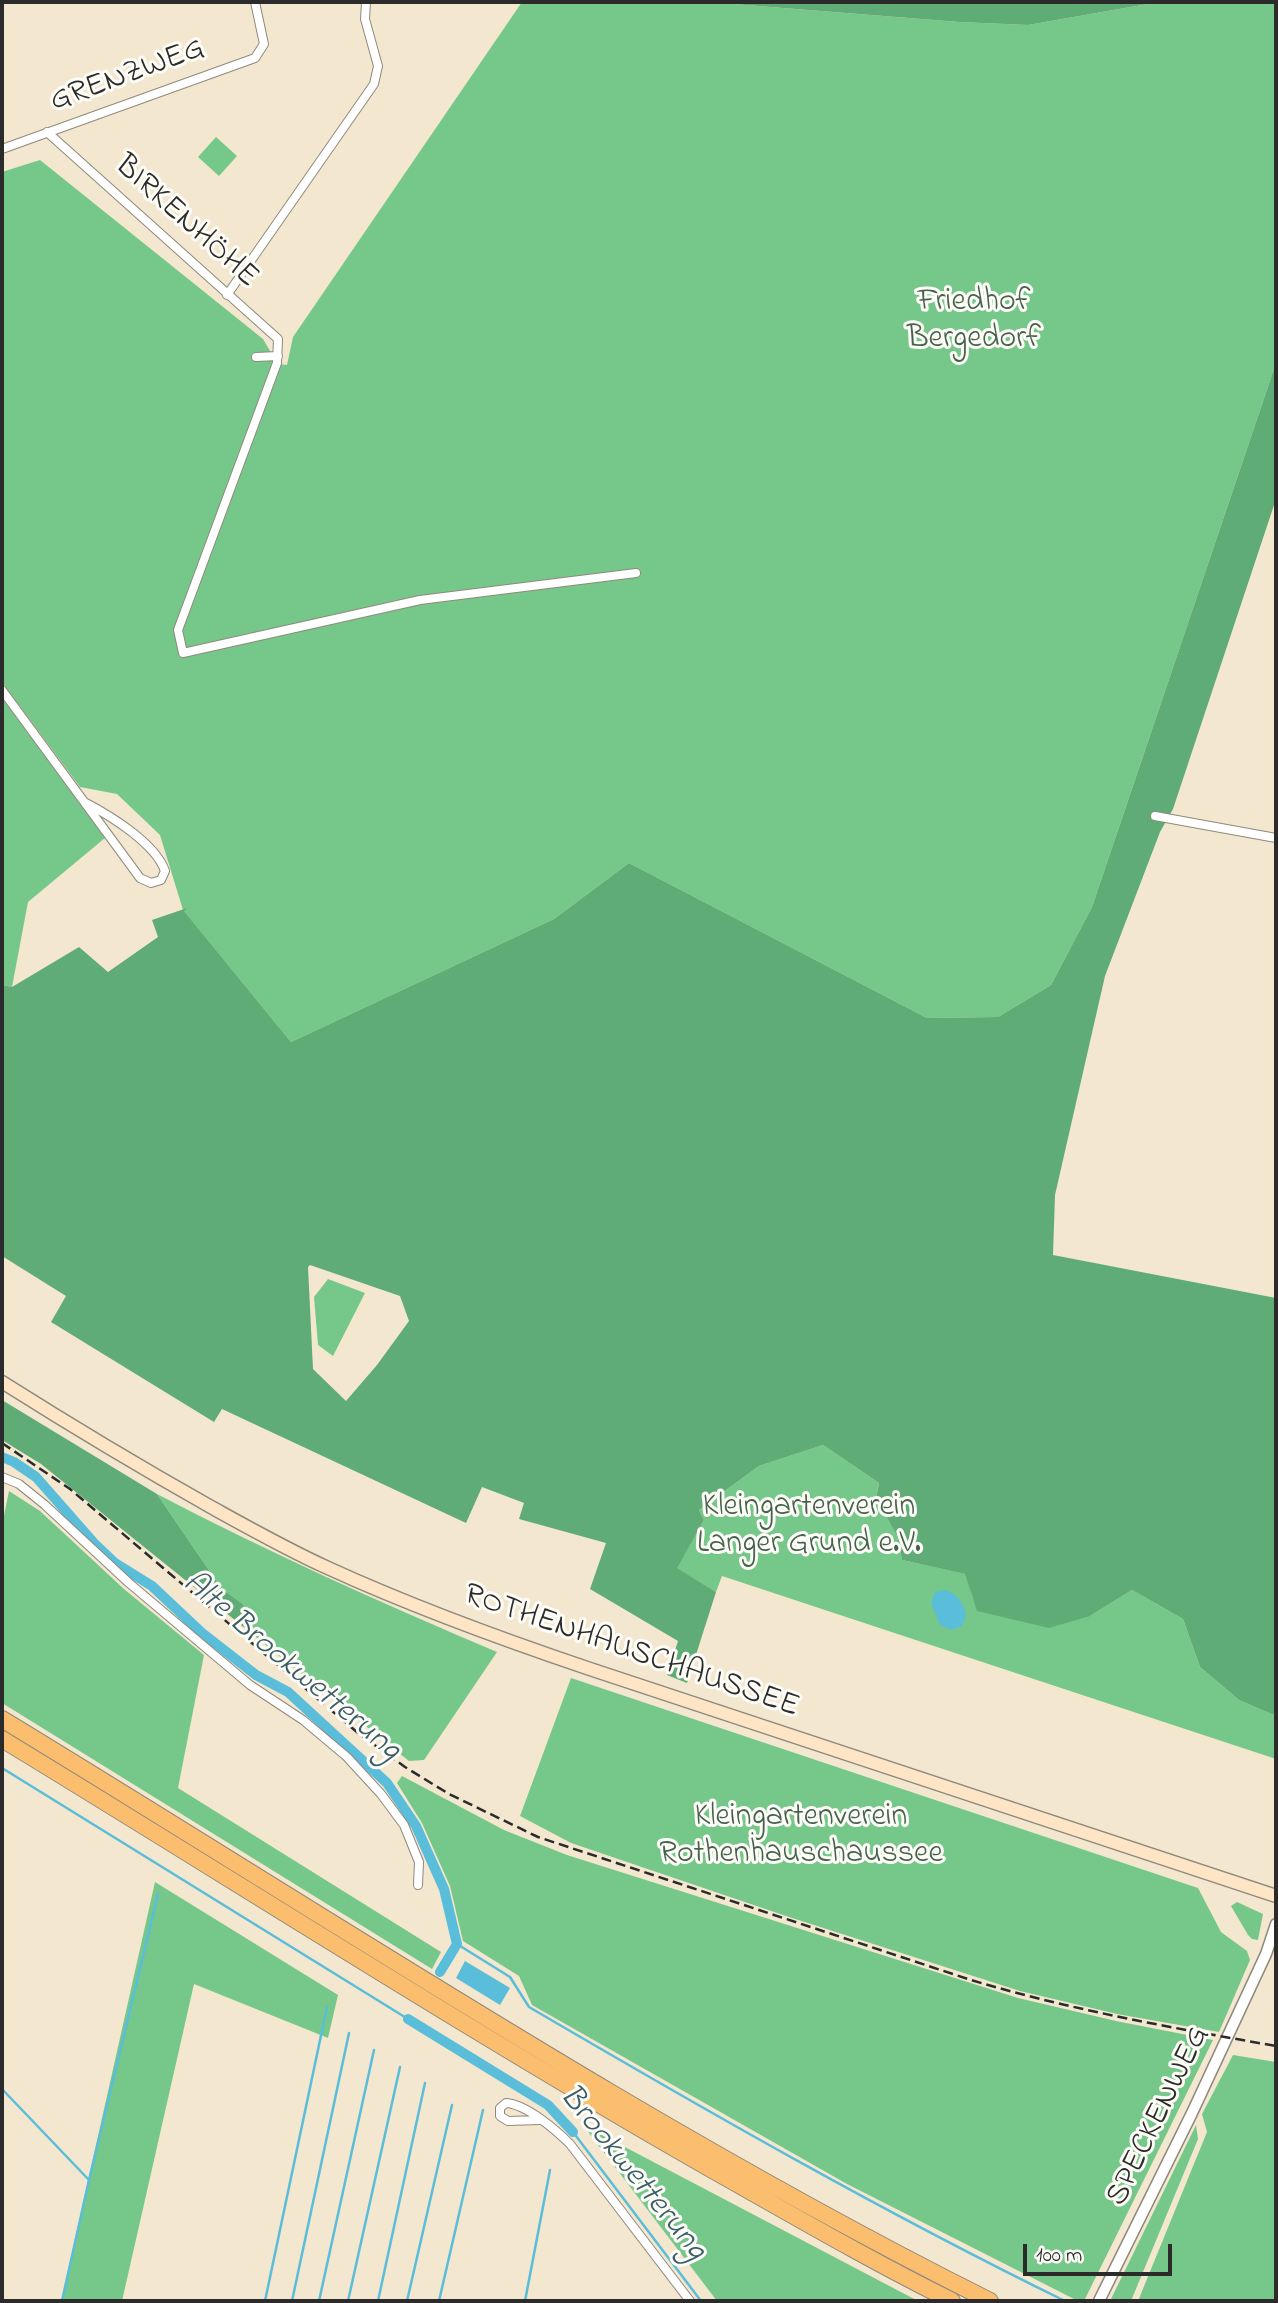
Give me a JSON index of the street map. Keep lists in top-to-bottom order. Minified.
{"streets":{"main road":["ROTHENHAUSCHAUSSEE"],"street":["GRENZWEG","BIRKENHÖHE","SPECKENWEG"]},"crossings":[["GRENZWEG","BIRKENHÖHE"]],"water":["Alte Brookwetterung","Brookwetterung"],"parks":["Friedhof Bergedorf","Kleingartenverein Langer Grund e.V.","Kleingartenverein Rothenhauschaussee"],"scale_bar":"100 m"}
